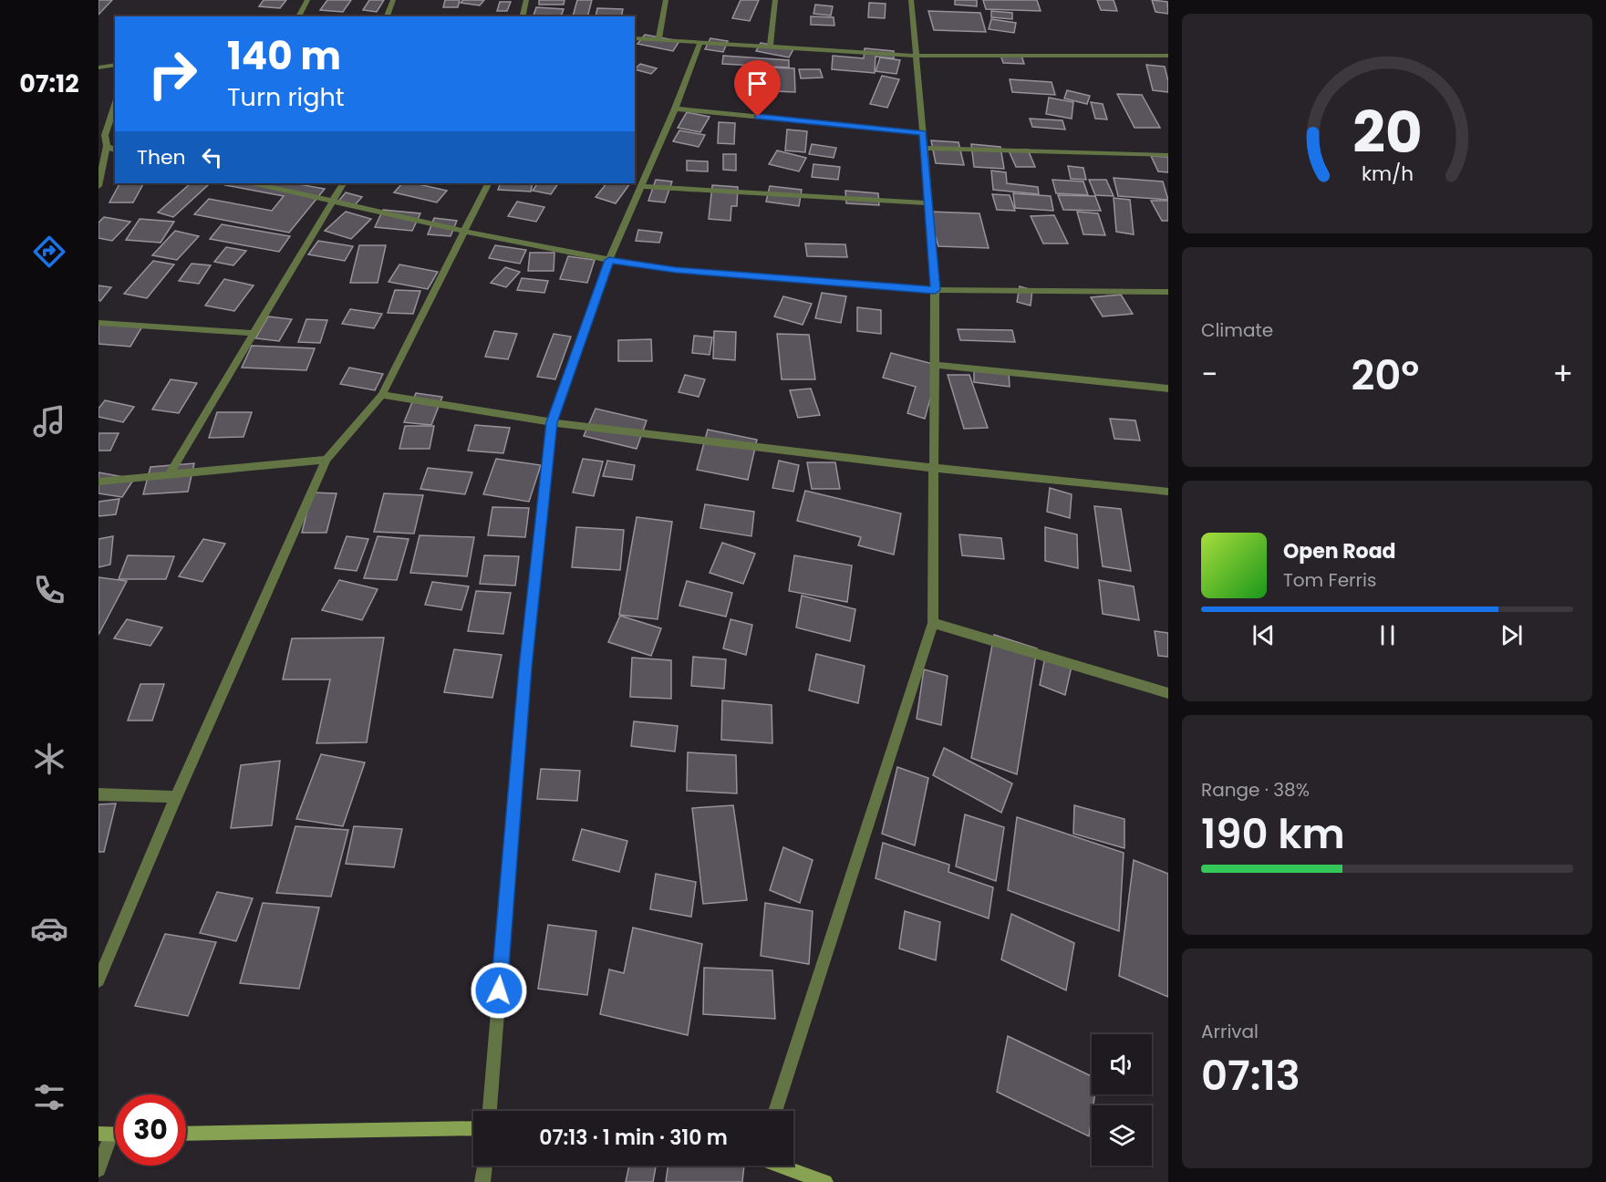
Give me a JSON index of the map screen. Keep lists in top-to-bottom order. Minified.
{"page":{"tabs":"07:12","turn":["140 m","Turn right"],"then":"Then","tile":["Climate",["Range · 38%","190 km"],["Arrival","07:13"]],"heat":["−","20°","+"],"song":["Open Road","Tom Ferris"],"limit":"30","trip":"07:13 · 1 min · 310 m","gauge":["20","km/h"]}}
